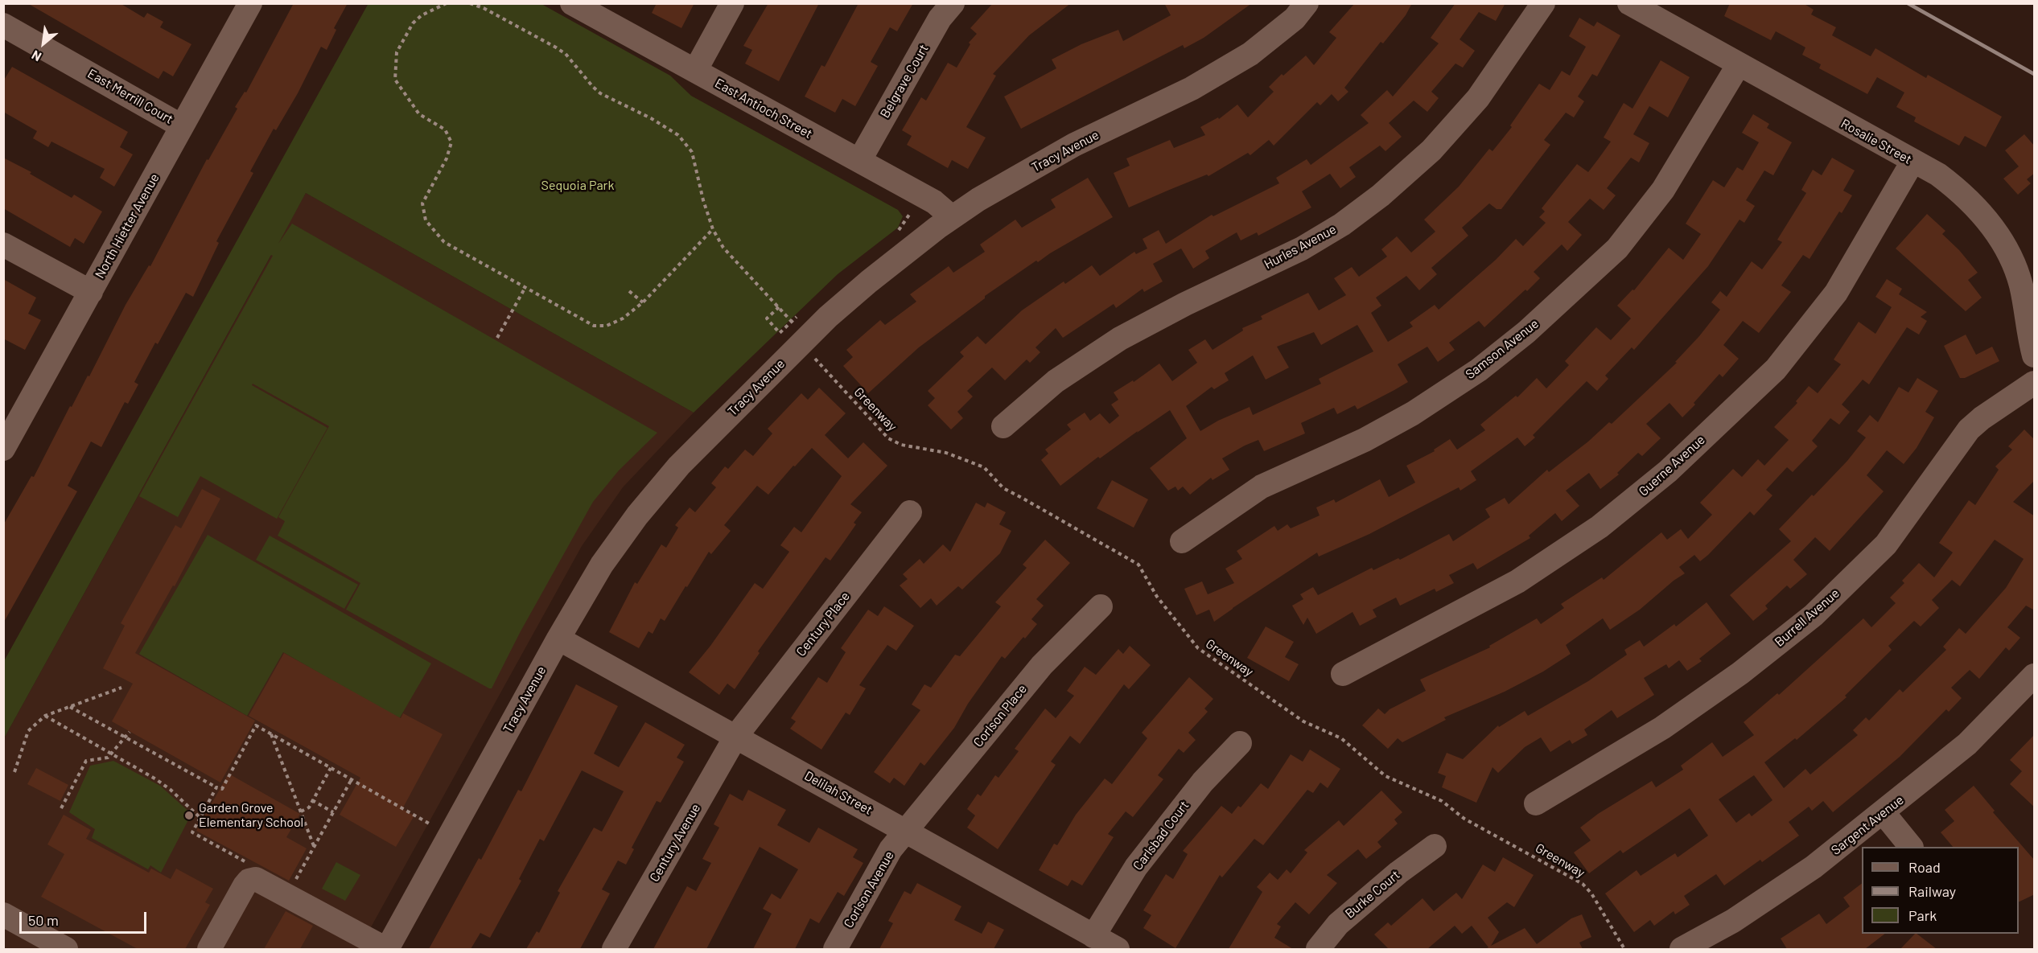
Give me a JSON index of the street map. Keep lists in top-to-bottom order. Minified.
{"streets":{"street":["Belgrave Court","East Merrill Court","East Antioch Street","Rosalie Street","Tracy Avenue","North Hietter Avenue","Hurles Avenue","Samson Avenue","Guerne Avenue","Burrell Avenue","Century Place","Corlson Place","Delilah Street","Sargent Avenue","Carlsbad Court","Century Avenue","Corlson Avenue","Burke Court"],"path":["Greenway"]},"crossings":[["Belgrave Court","East Antioch Street"],["East Merrill Court","North Hietter Avenue"],["East Antioch Street","Tracy Avenue"],["Rosalie Street","Samson Avenue"],["Rosalie Street","Guerne Avenue"],["Tracy Avenue","Delilah Street"],["Century Place","Delilah Street"],["Century Place","Century Avenue"],["Corlson Place","Delilah Street"],["Corlson Place","Corlson Avenue"],["Delilah Street","Carlsbad Court"],["Delilah Street","Century Avenue"],["Delilah Street","Corlson Avenue"]],"parks":["Sequoia Park"],"places":["Garden Grove Elementary School"],"legend":["Road","Railway","Park"],"scale_bar":"50 m","north":"bottom left"}
